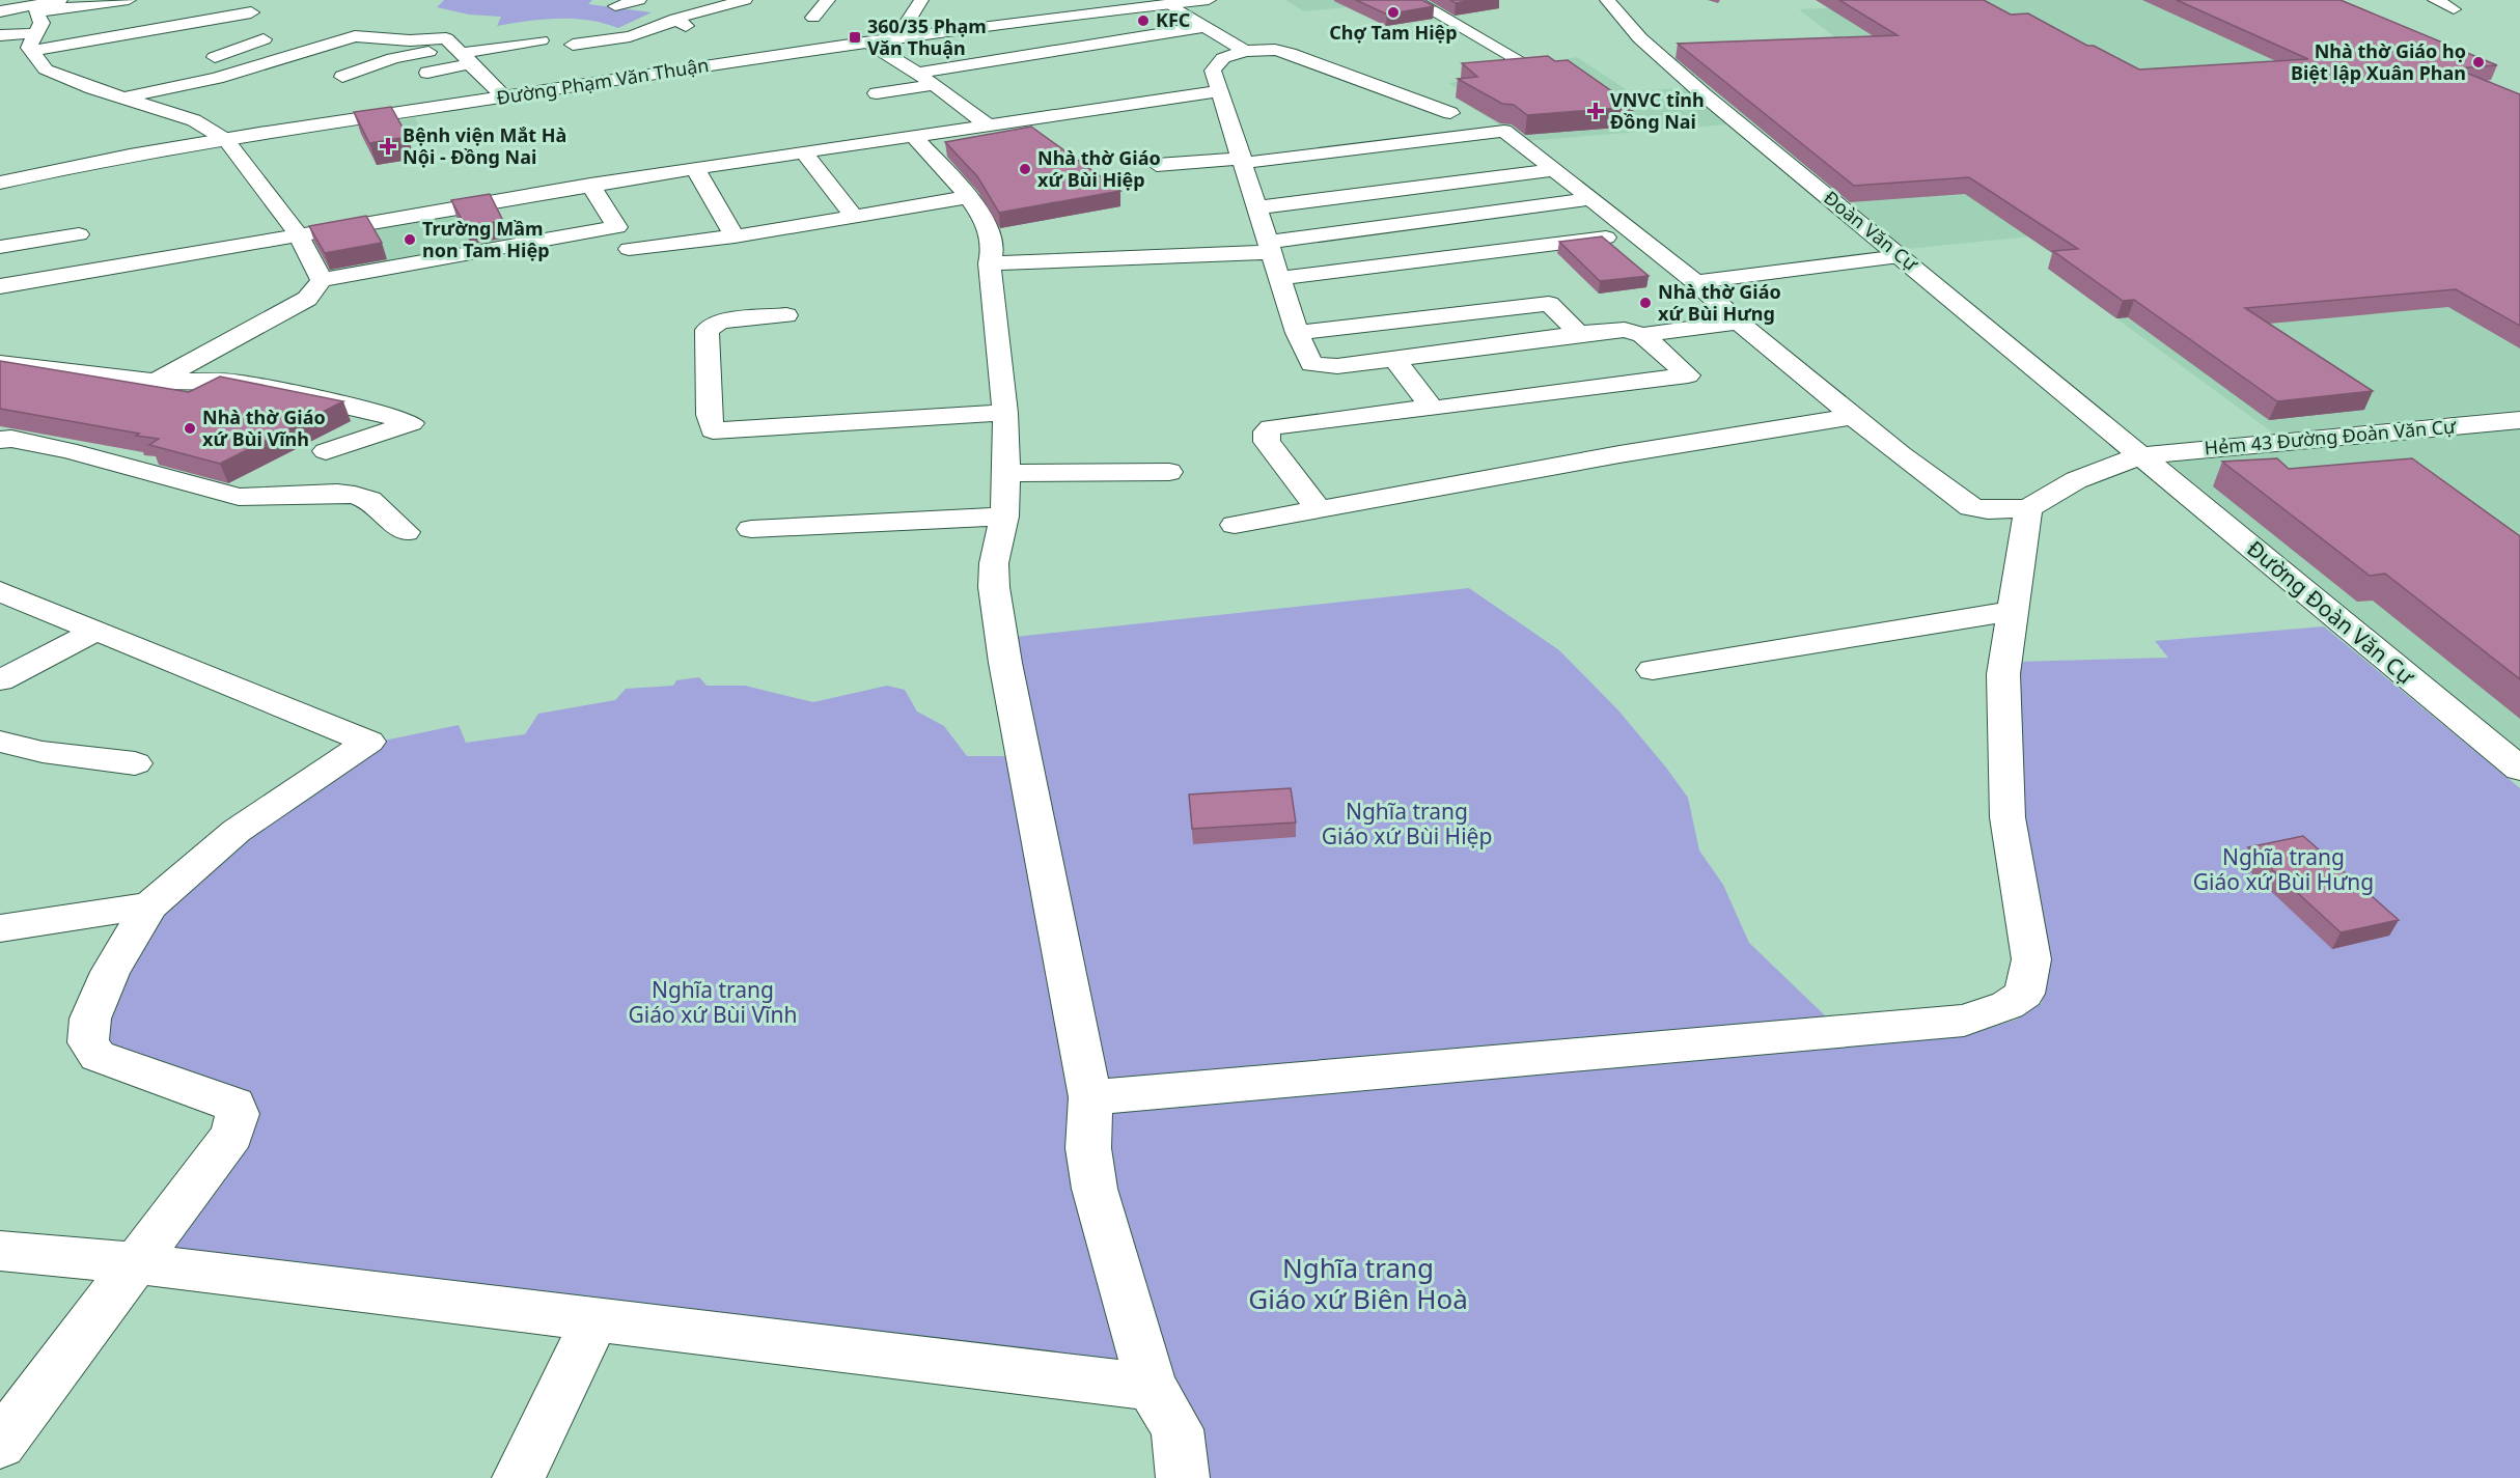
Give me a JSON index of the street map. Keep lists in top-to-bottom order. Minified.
{"streets":{"street":["Đường Phạm Văn Thuận","Đoàn Văn Cự","Hẻm 43 Đường Đoàn Văn Cự","Đường Đoàn Văn Cự"]},"crossings":[["Đoàn Văn Cự","Hẻm 43 Đường Đoàn Văn Cự"],["Đoàn Văn Cự","Đường Đoàn Văn Cự"],["Hẻm 43 Đường Đoàn Văn Cự","Đường Đoàn Văn Cự"]],"parks":["Nghĩa trang Giáo xứ Bùi Hiệp","Nghĩa trang Giáo xứ Bùi Hưng","Nghĩa trang Giáo xứ Bùi Vĩnh","Nghĩa trang Giáo xứ Biên Hoà"],"places":{"other":["Chợ Tam Hiệp","KFC","Nhà thờ Giáo họ Biệt lập Xuân Phan","Nhà thờ Giáo xứ Bùi Hiệp","Trường Mầm non Tam Hiệp","Nhà thờ Giáo xứ Bùi Hưng","Nhà thờ Giáo xứ Bùi Vĩnh"],"transit":["360/35 Phạm Văn Thuận"],"health":["VNVC tỉnh Đồng Nai","Bệnh viện Mắt Hà Nội - Đồng Nai"]}}
